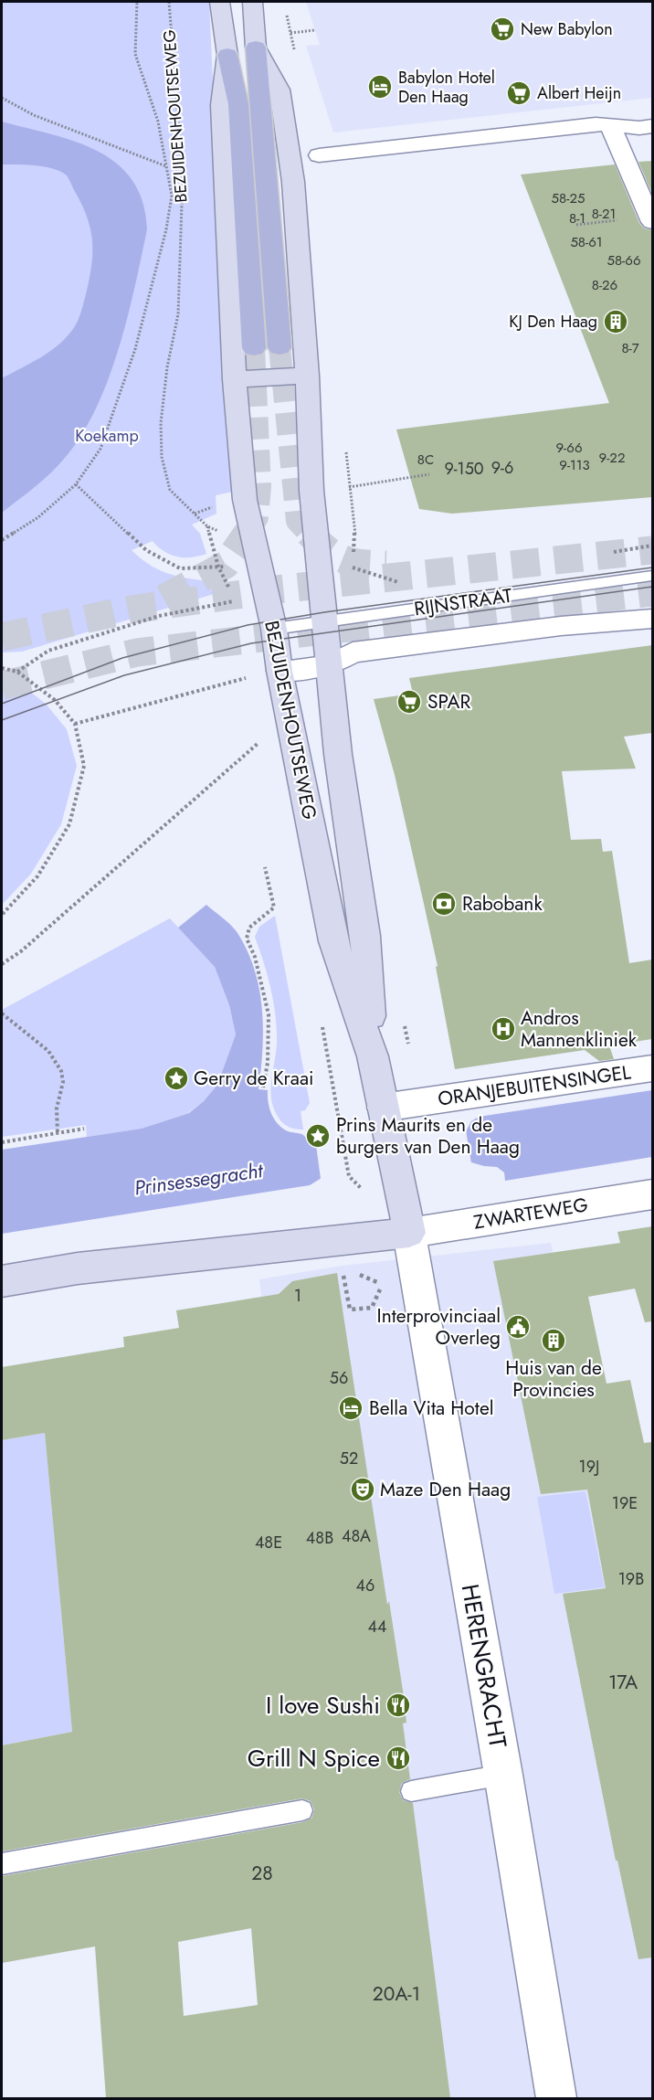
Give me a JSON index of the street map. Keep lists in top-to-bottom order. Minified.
{"streets":{"street":["BEZUIDENHOUTSEWEG","RIJNSTRAAT","ORANJEBUITENSINGEL","ZWARTEWEG","HERENGRACHT"]},"crossings":[["BEZUIDENHOUTSEWEG","RIJNSTRAAT"],["BEZUIDENHOUTSEWEG","ORANJEBUITENSINGEL"],["BEZUIDENHOUTSEWEG","ZWARTEWEG"],["BEZUIDENHOUTSEWEG","HERENGRACHT"],["ZWARTEWEG","HERENGRACHT"]],"water":["Prinsessegracht"],"parks":["Koekamp"],"places":{"supermarket":["New Babylon","Albert Heijn","SPAR"],"hotel":["Babylon Hotel Den Haag","Bella Vita Hotel"],"building":["KJ Den Haag","Huis van de Provincies"],"bank":["Rabobank"],"hospital":["Andros Mannenkliniek"],"place":["Gerry de Kraai","Prins Maurits en de burgers van Den Haag"],"public building":["Interprovinciaal Overleg"],"theatre":["Maze Den Haag"],"restaurant":["I love Sushi","Grill N Spice"]},"house_numbers":["58-25","8-21","8-1","58-61","58-66","8-26","8-7","9-66","9-22","8C","9-113","9-6","9-150","1","56","52","19J","19E","48A","48B","48E","19B","46","44","17A","28","20A-1"]}
